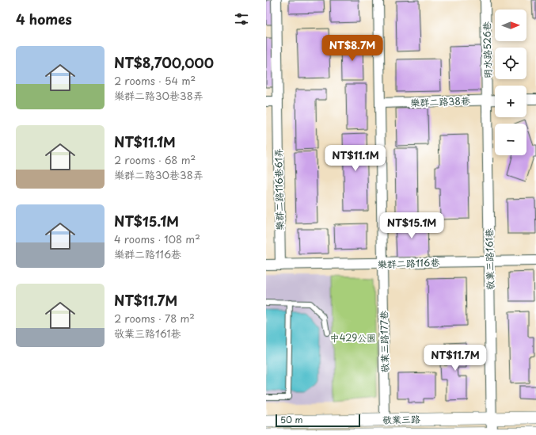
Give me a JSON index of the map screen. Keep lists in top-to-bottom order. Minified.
{"streets":{"street":["明水路526巷","樂群二路38巷","樂群二路116巷61弄","敬業三路161巷","樂群二路116巷","敬業三路177巷","敬業三路"]},"crossings":[["明水路526巷","樂群二路38巷"],["明水路526巷","敬業三路161巷"],["樂群二路38巷","敬業三路161巷"],["樂群二路38巷","敬業三路177巷"],["樂群二路116巷61弄","樂群二路116巷"],["敬業三路161巷","樂群二路116巷"],["敬業三路161巷","敬業三路"],["樂群二路116巷","敬業三路177巷"],["敬業三路177巷","敬業三路"]],"parks":["中429公園"],"scale_bar":"50 m","north":"right","page":{"heading":"4 homes","map_buttons":["+","−"],"price":["NT$8.7M","NT$11.1M","NT$15.1M","NT$11.7M"],"list":[{"name":"NT$8,700,000","note":"2 rooms · 54 m² · 樂群二路30巷38弄"},{"name":"NT$11.1M","note":"2 rooms · 68 m² · 樂群二路30巷38弄"},{"name":"NT$15.1M","note":"4 rooms · 108 m² · 樂群二路116巷"},{"name":"NT$11.7M","note":"2 rooms · 78 m² · 敬業三路161巷"}],"scale":"50 m"}}
